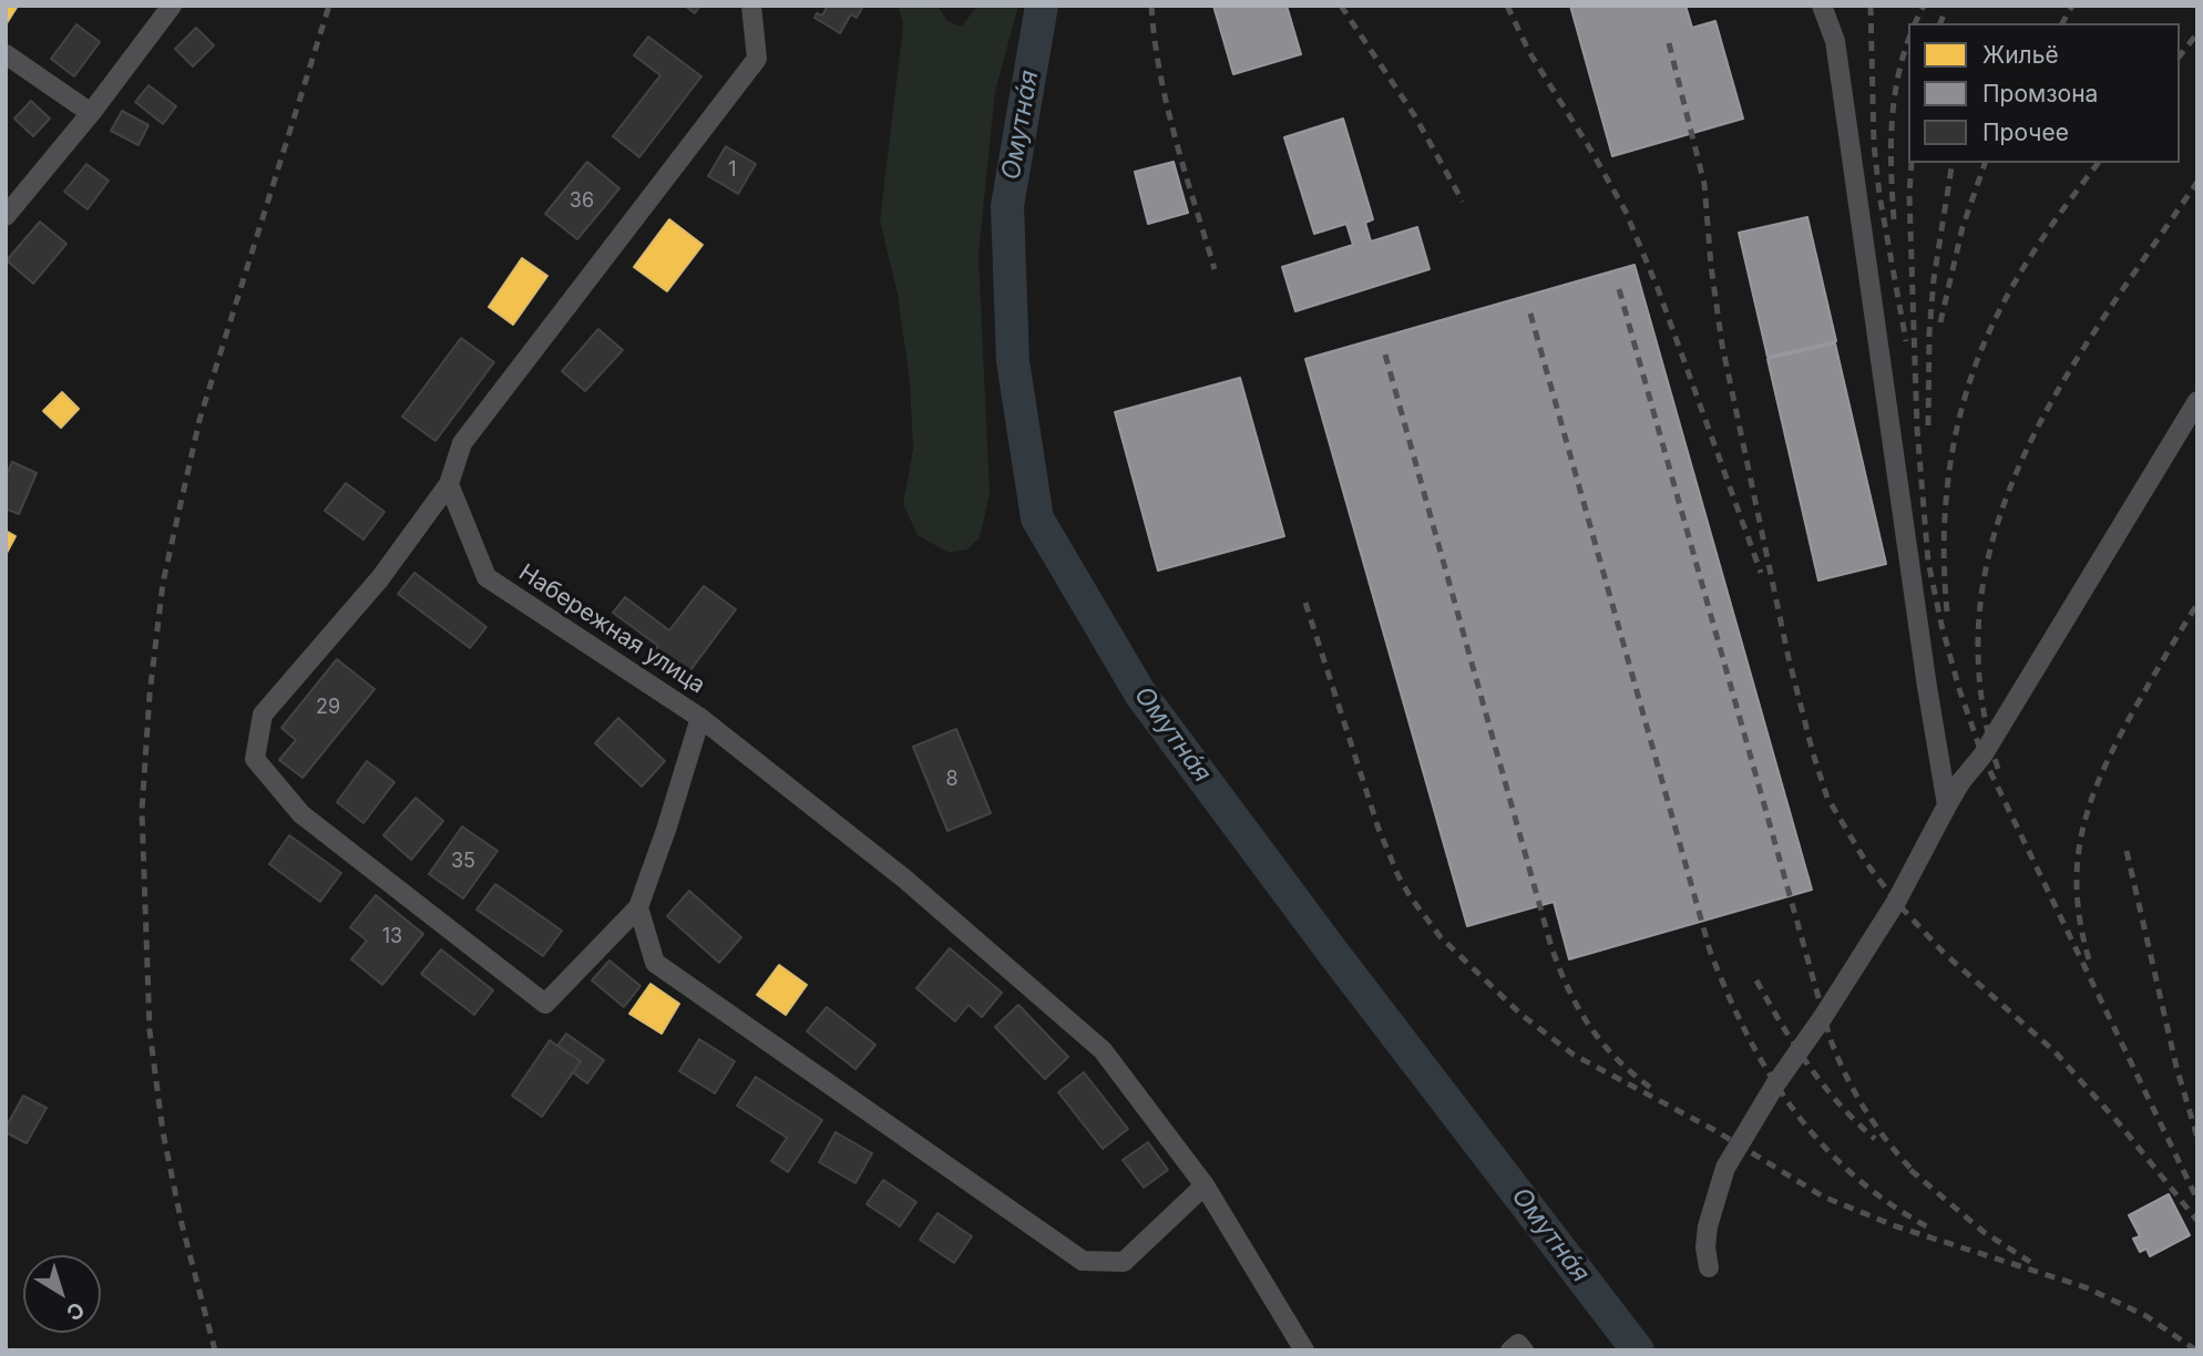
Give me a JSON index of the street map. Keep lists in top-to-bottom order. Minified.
{"streets":{"street":["Набережная улица"]},"water":["Омутна́я"],"house_numbers":["1","36","29","8","35","13"],"legend":["Жильё","Промзона","Прочее"],"north":"bottom right"}
